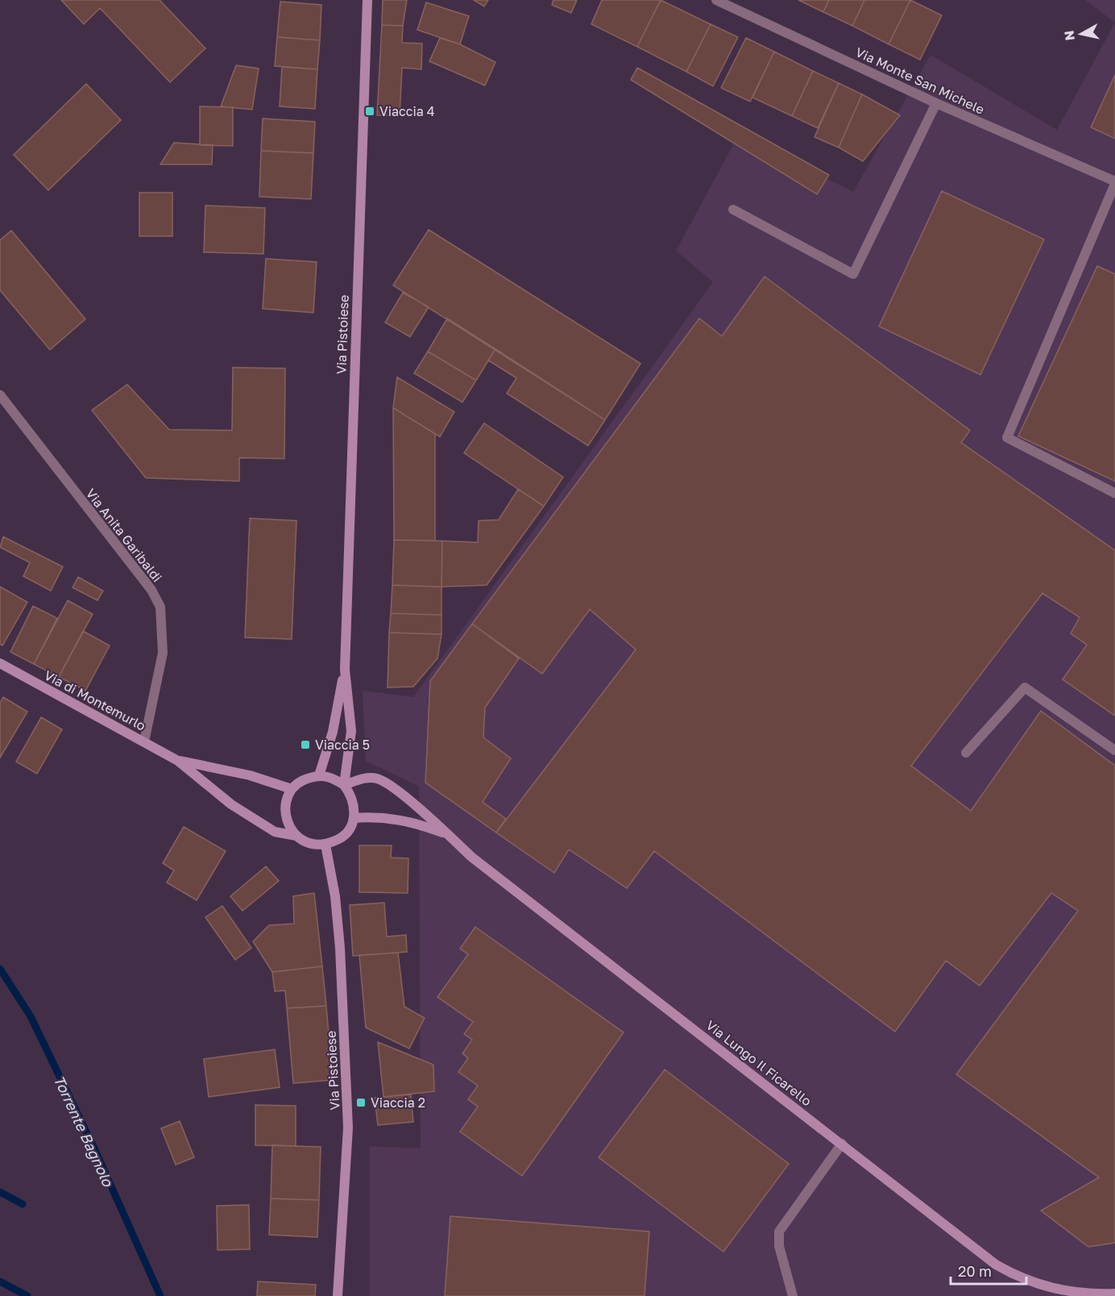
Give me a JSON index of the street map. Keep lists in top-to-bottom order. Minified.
{"streets":{"main road":["Via Pistoiese","Via di Montemurlo","Via Lungo Il Ficarello"],"street":["Via Monte San Michele","Via Anita Garibaldi"]},"crossings":[["Via Pistoiese","Via di Montemurlo"],["Via Pistoiese","Via Lungo Il Ficarello"],["Via Anita Garibaldi","Via di Montemurlo"],["Via di Montemurlo","Via Lungo Il Ficarello"]],"water":["Torrente Bagnolo"],"places":{"transit":["Viaccia 4","Viaccia 5","Viaccia 2"]},"scale_bar":"20 m","north":"left"}
